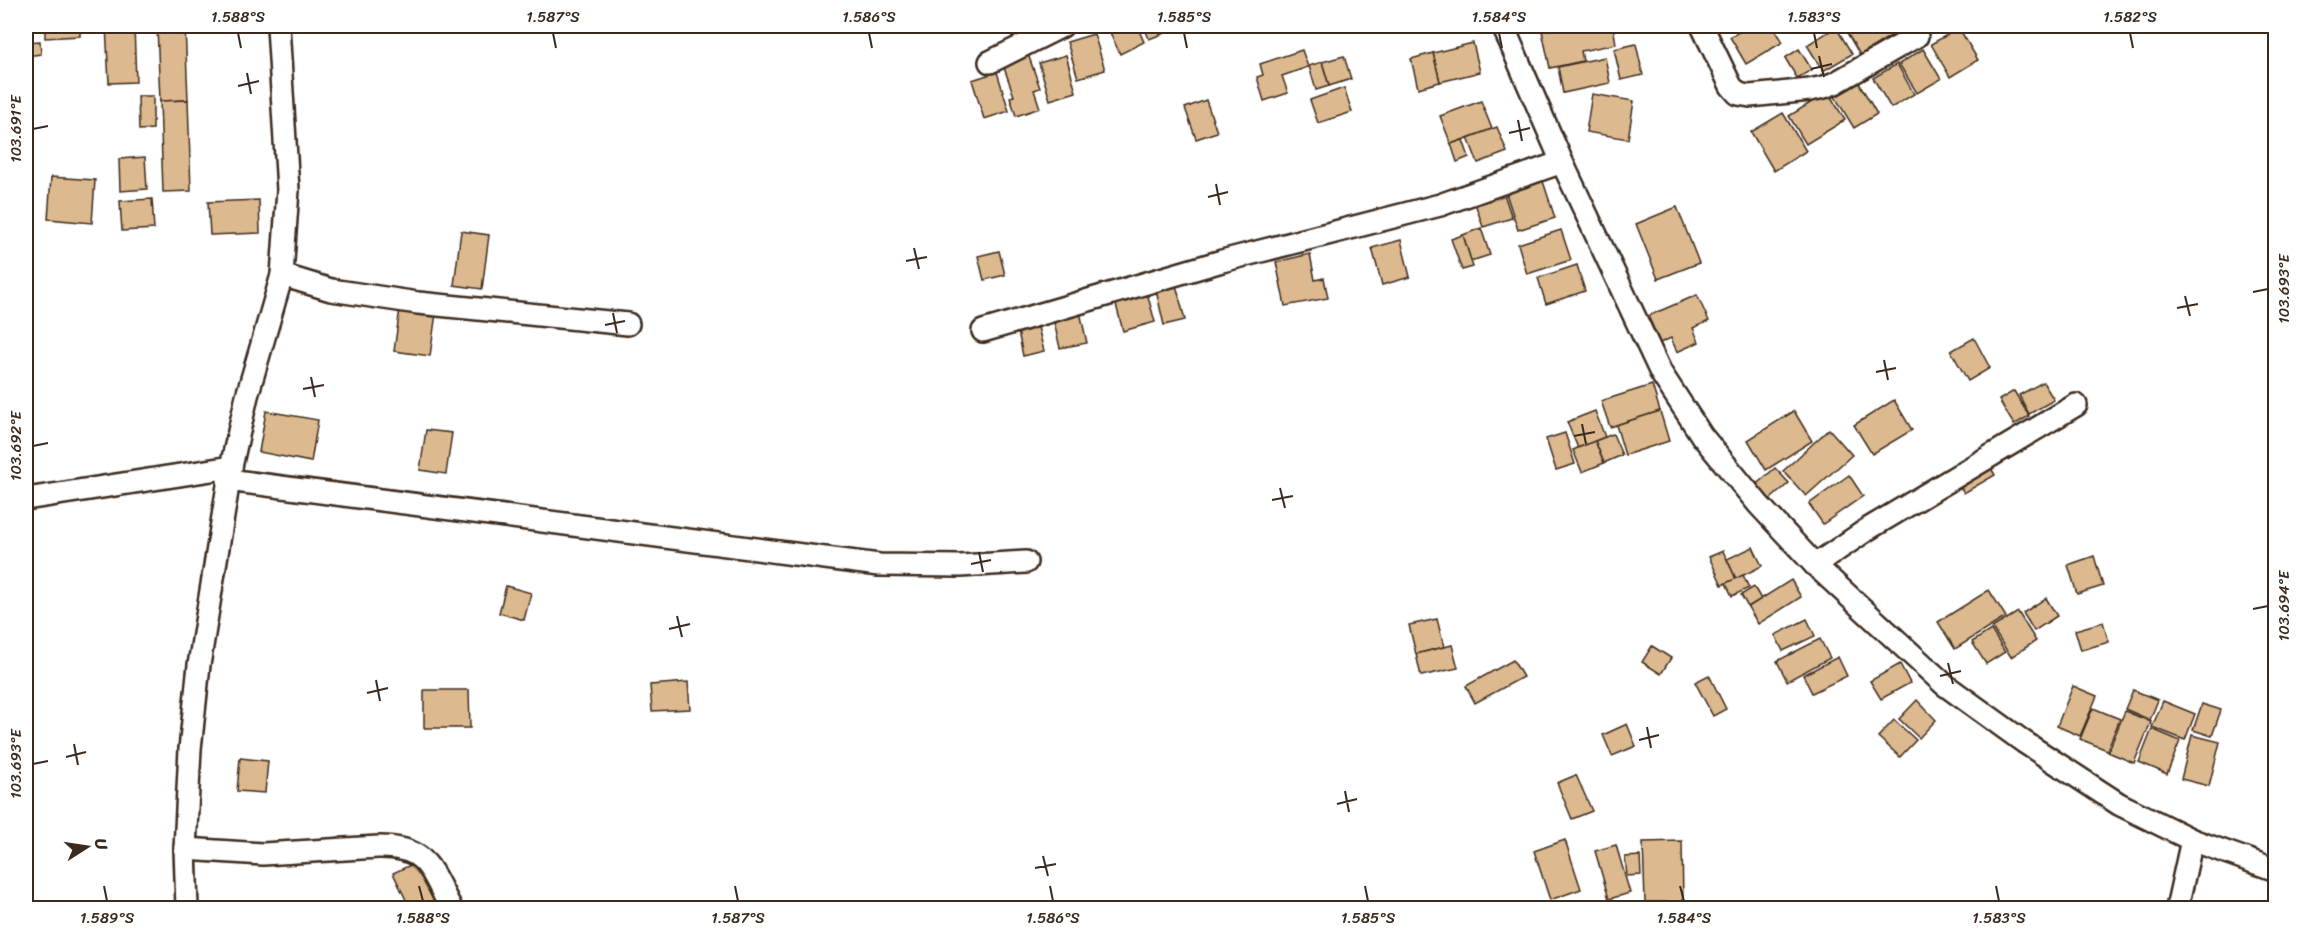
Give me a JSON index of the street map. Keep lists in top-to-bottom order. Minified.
{"north":"right","coordinates":["1.588°S","1.587°S","1.586°S","1.585°S","1.584°S","1.583°S","1.582°S","103.691°E","103.693°E","103.692°E","103.694°E","1.589°S"]}
